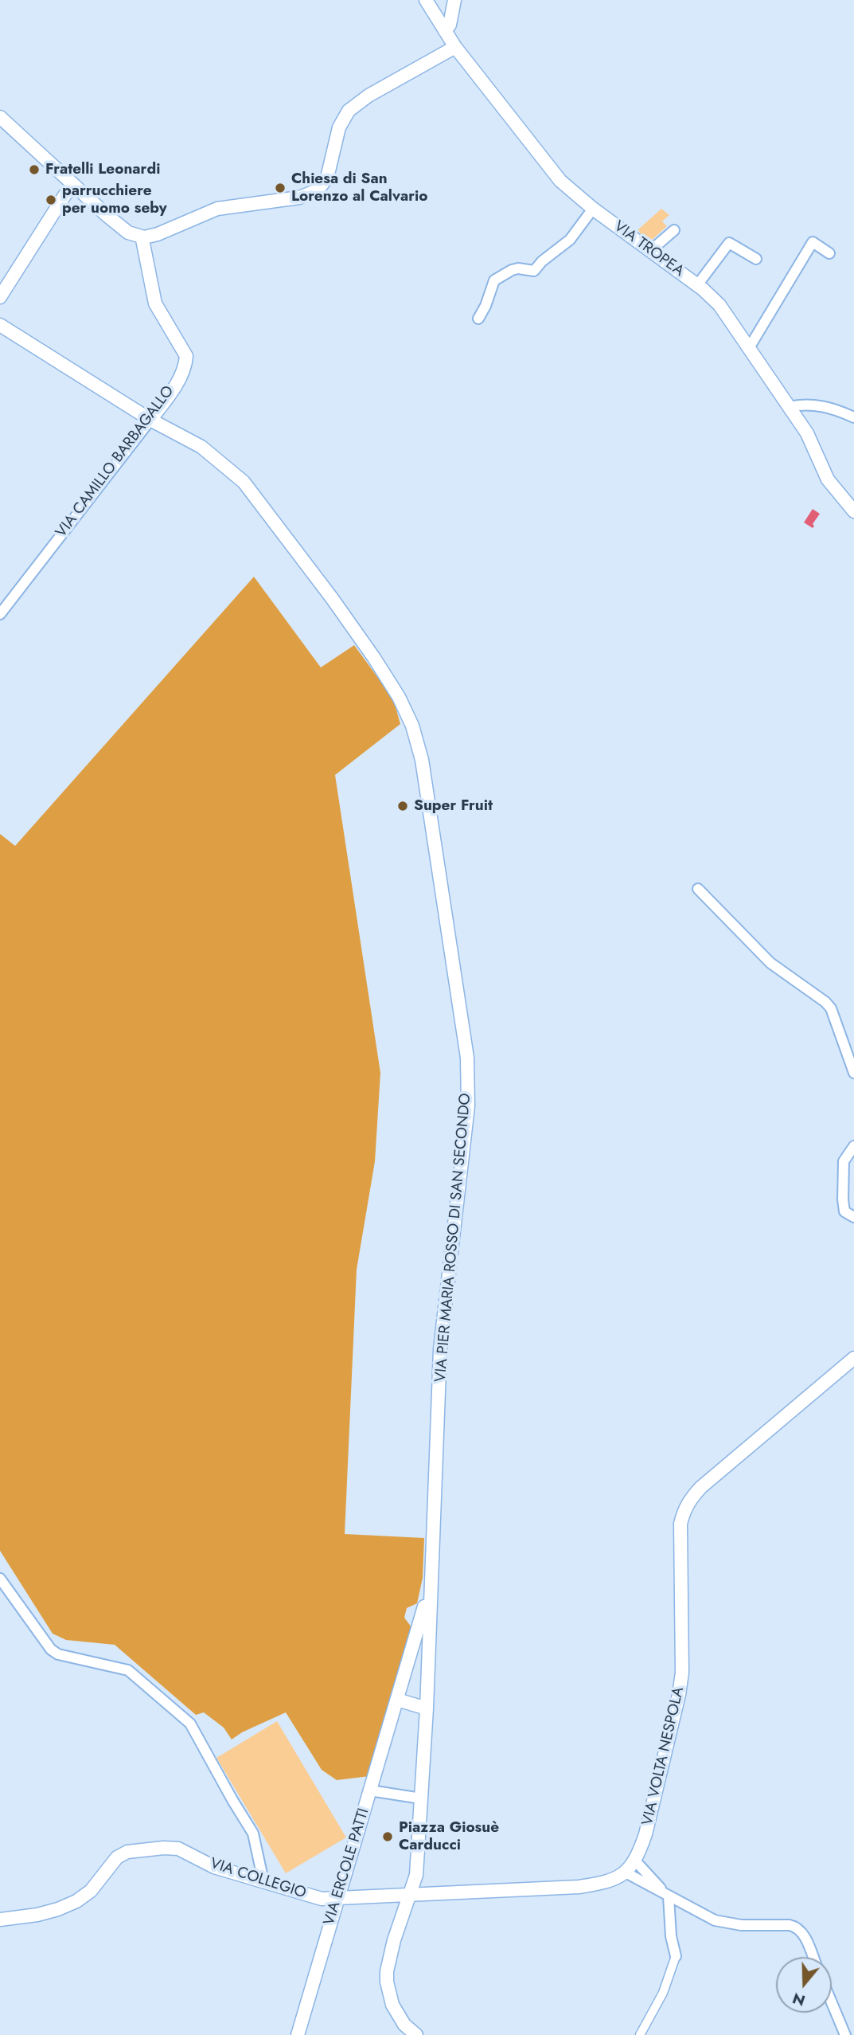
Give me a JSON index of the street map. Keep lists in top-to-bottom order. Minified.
{"streets":{"street":["VIA TROPEA","VIA CAMILLO BARBAGALLO","VIA PIER MARIA ROSSO DI SAN SECONDO","VIA VOLTA NESPOLA","VIA ERCOLE PATTI","VIA COLLEGIO"]},"crossings":[["VIA CAMILLO BARBAGALLO","VIA PIER MARIA ROSSO DI SAN SECONDO"],["VIA PIER MARIA ROSSO DI SAN SECONDO","VIA ERCOLE PATTI"],["VIA PIER MARIA ROSSO DI SAN SECONDO","VIA COLLEGIO"],["VIA ERCOLE PATTI","VIA COLLEGIO"]],"places":["Fratelli Leonardi","Chiesa di San Lorenzo al Calvario","parrucchiere per uomo seby","Super Fruit","Piazza Giosuè Carducci"],"north":"bottom"}
